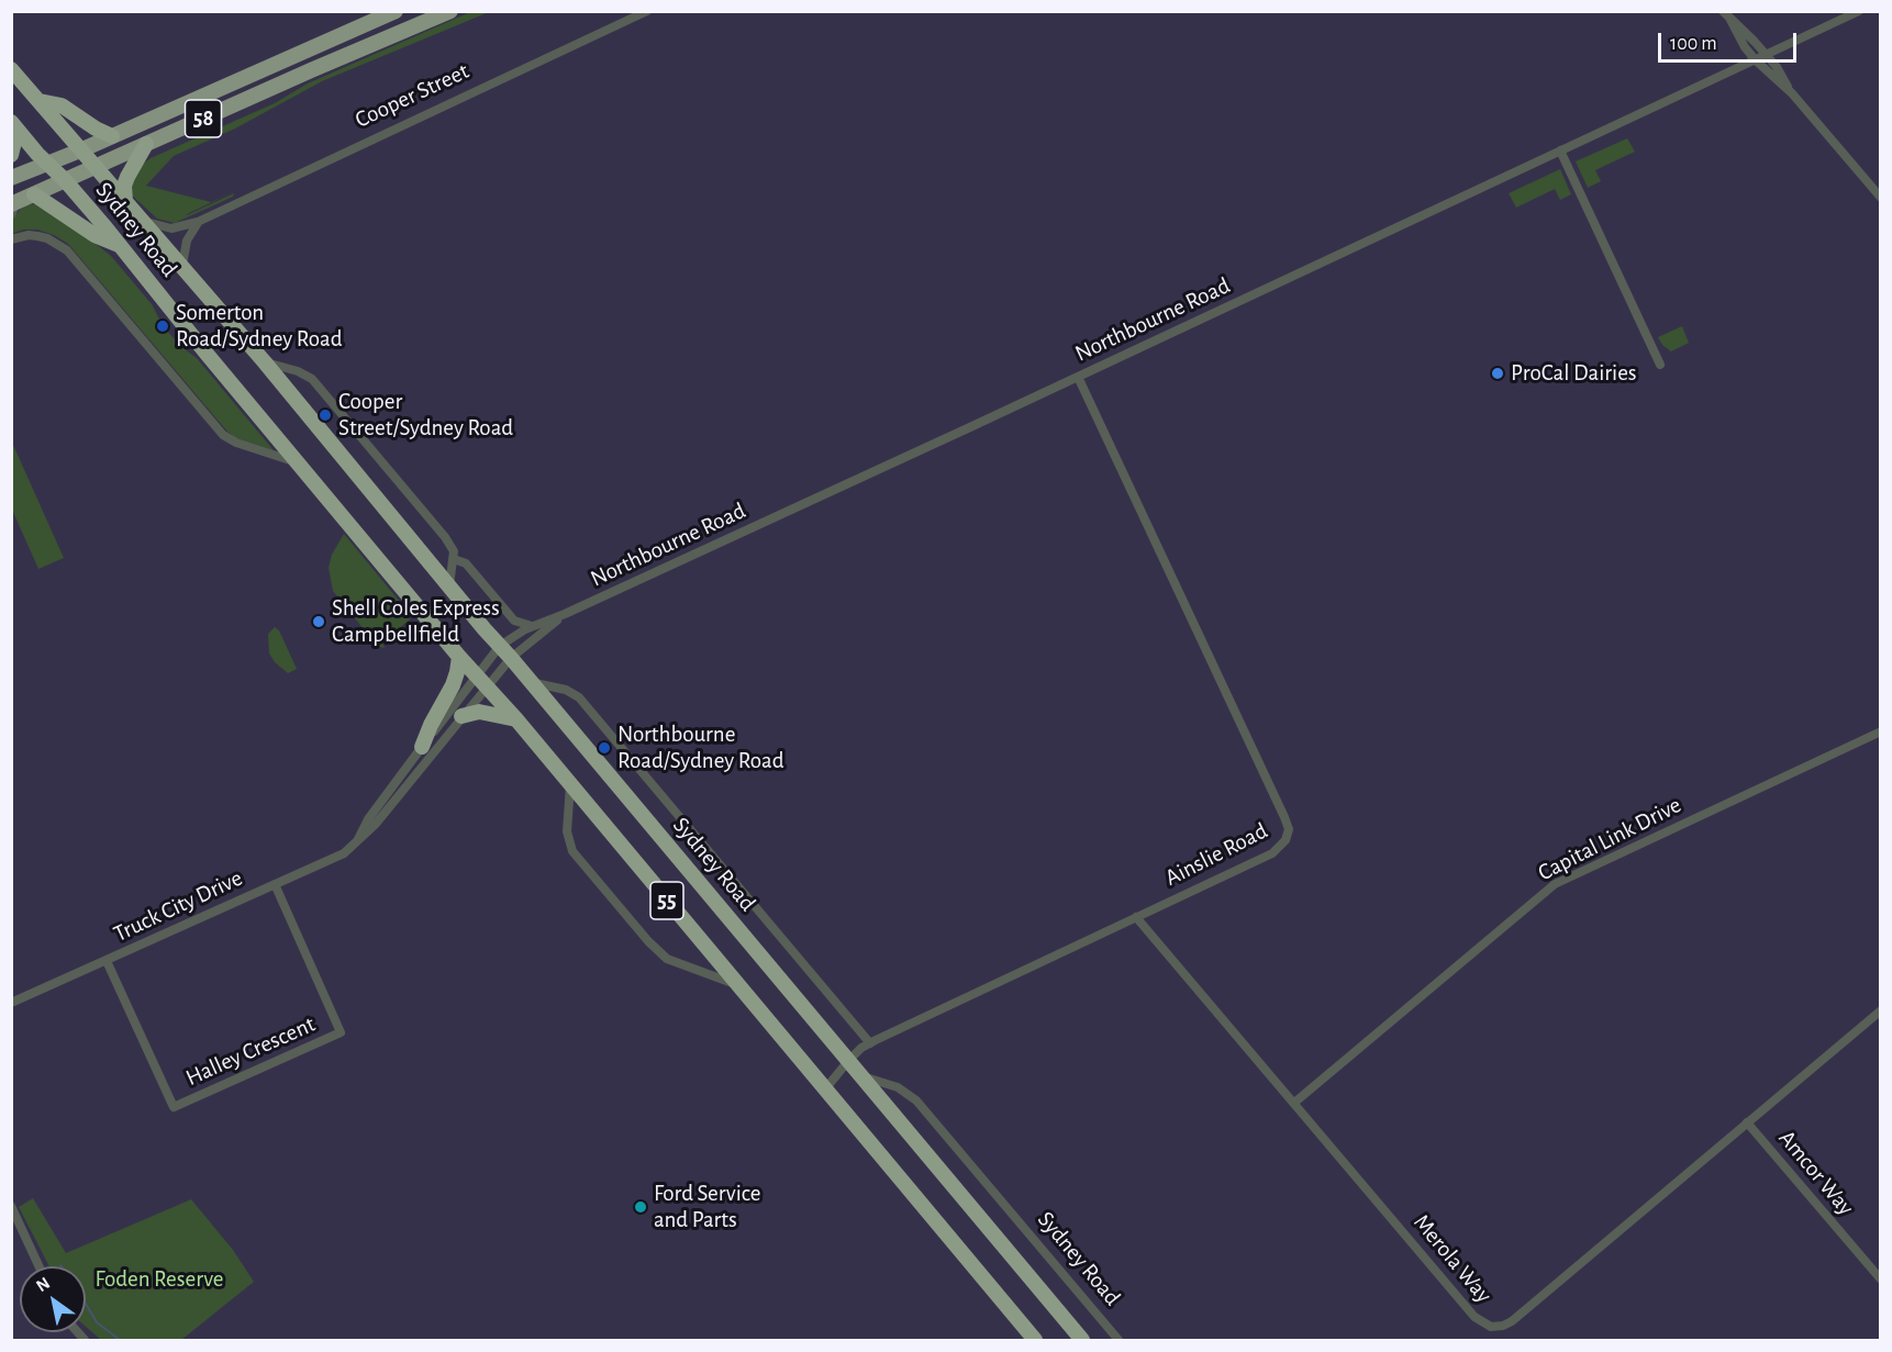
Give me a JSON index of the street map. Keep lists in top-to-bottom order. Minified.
{"streets":{"highway":["Sydney Road","55"],"main road":["58"],"street":["Cooper Street","Northbourne Road","Capital Link Drive","Ainslie Road","Truck City Drive","Halley Crescent","Amcor Way","Merola Way"]},"crossings":[["Cooper Street","Sydney Road"],["58","Sydney Road"],["58","55"],["Sydney Road","Northbourne Road"],["Sydney Road","Ainslie Road"],["Sydney Road","55"],["Sydney Road","Truck City Drive"],["Northbourne Road","Ainslie Road"],["Northbourne Road","Truck City Drive"],["Capital Link Drive","Merola Way"],["Ainslie Road","Merola Way"],["Truck City Drive","Halley Crescent"],["Amcor Way","Merola Way"]],"parks":["Foden Reserve"],"places":["Somerton Road/Sydney Road","ProCal Dairies","Cooper Street/Sydney Road","Shell Coles Express Campbellfield","Northbourne Road/Sydney Road","Ford Service and Parts"],"scale_bar":"100 m","north":"top left"}
